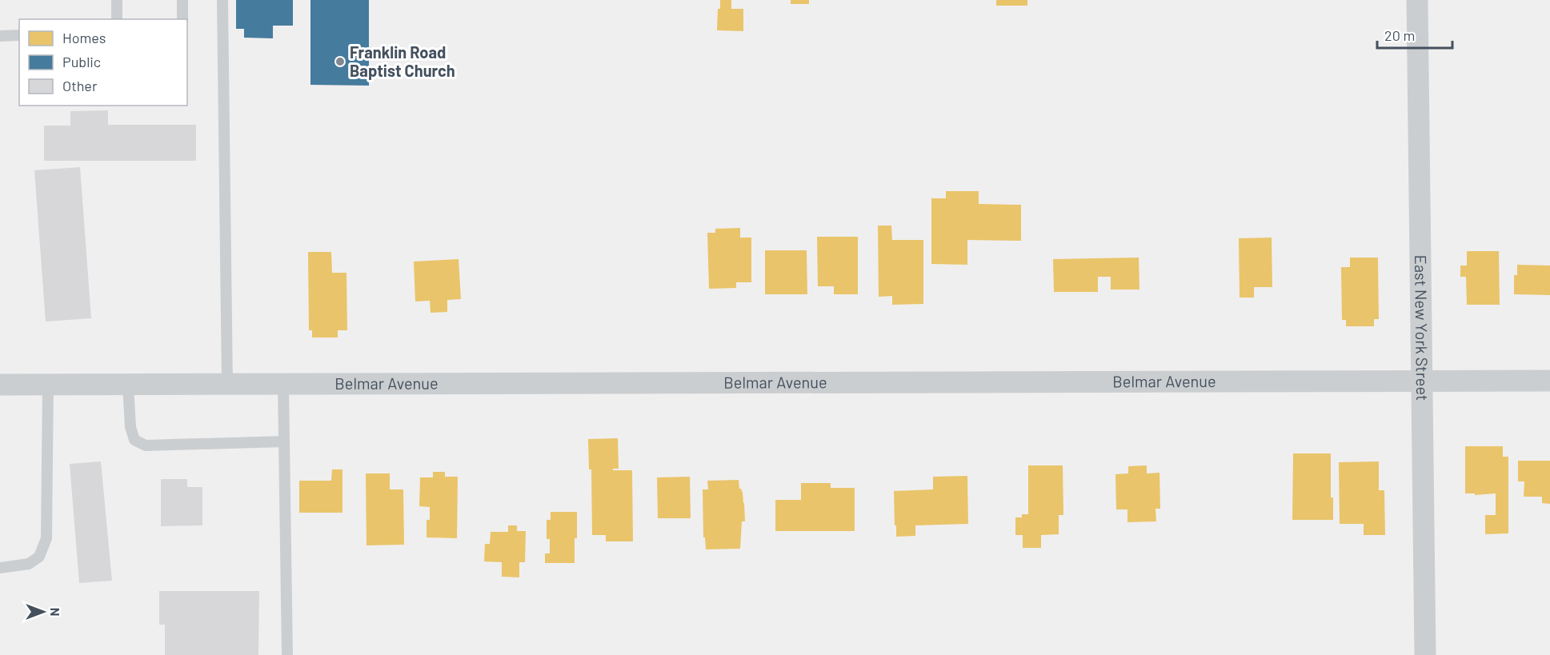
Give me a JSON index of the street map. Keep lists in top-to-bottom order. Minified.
{"streets":{"street":["East New York Street","Belmar Avenue"]},"crossings":[["East New York Street","Belmar Avenue"]],"places":["Franklin Road Baptist Church"],"legend":["Homes","Public","Other"],"scale_bar":"20 m","north":"right"}
